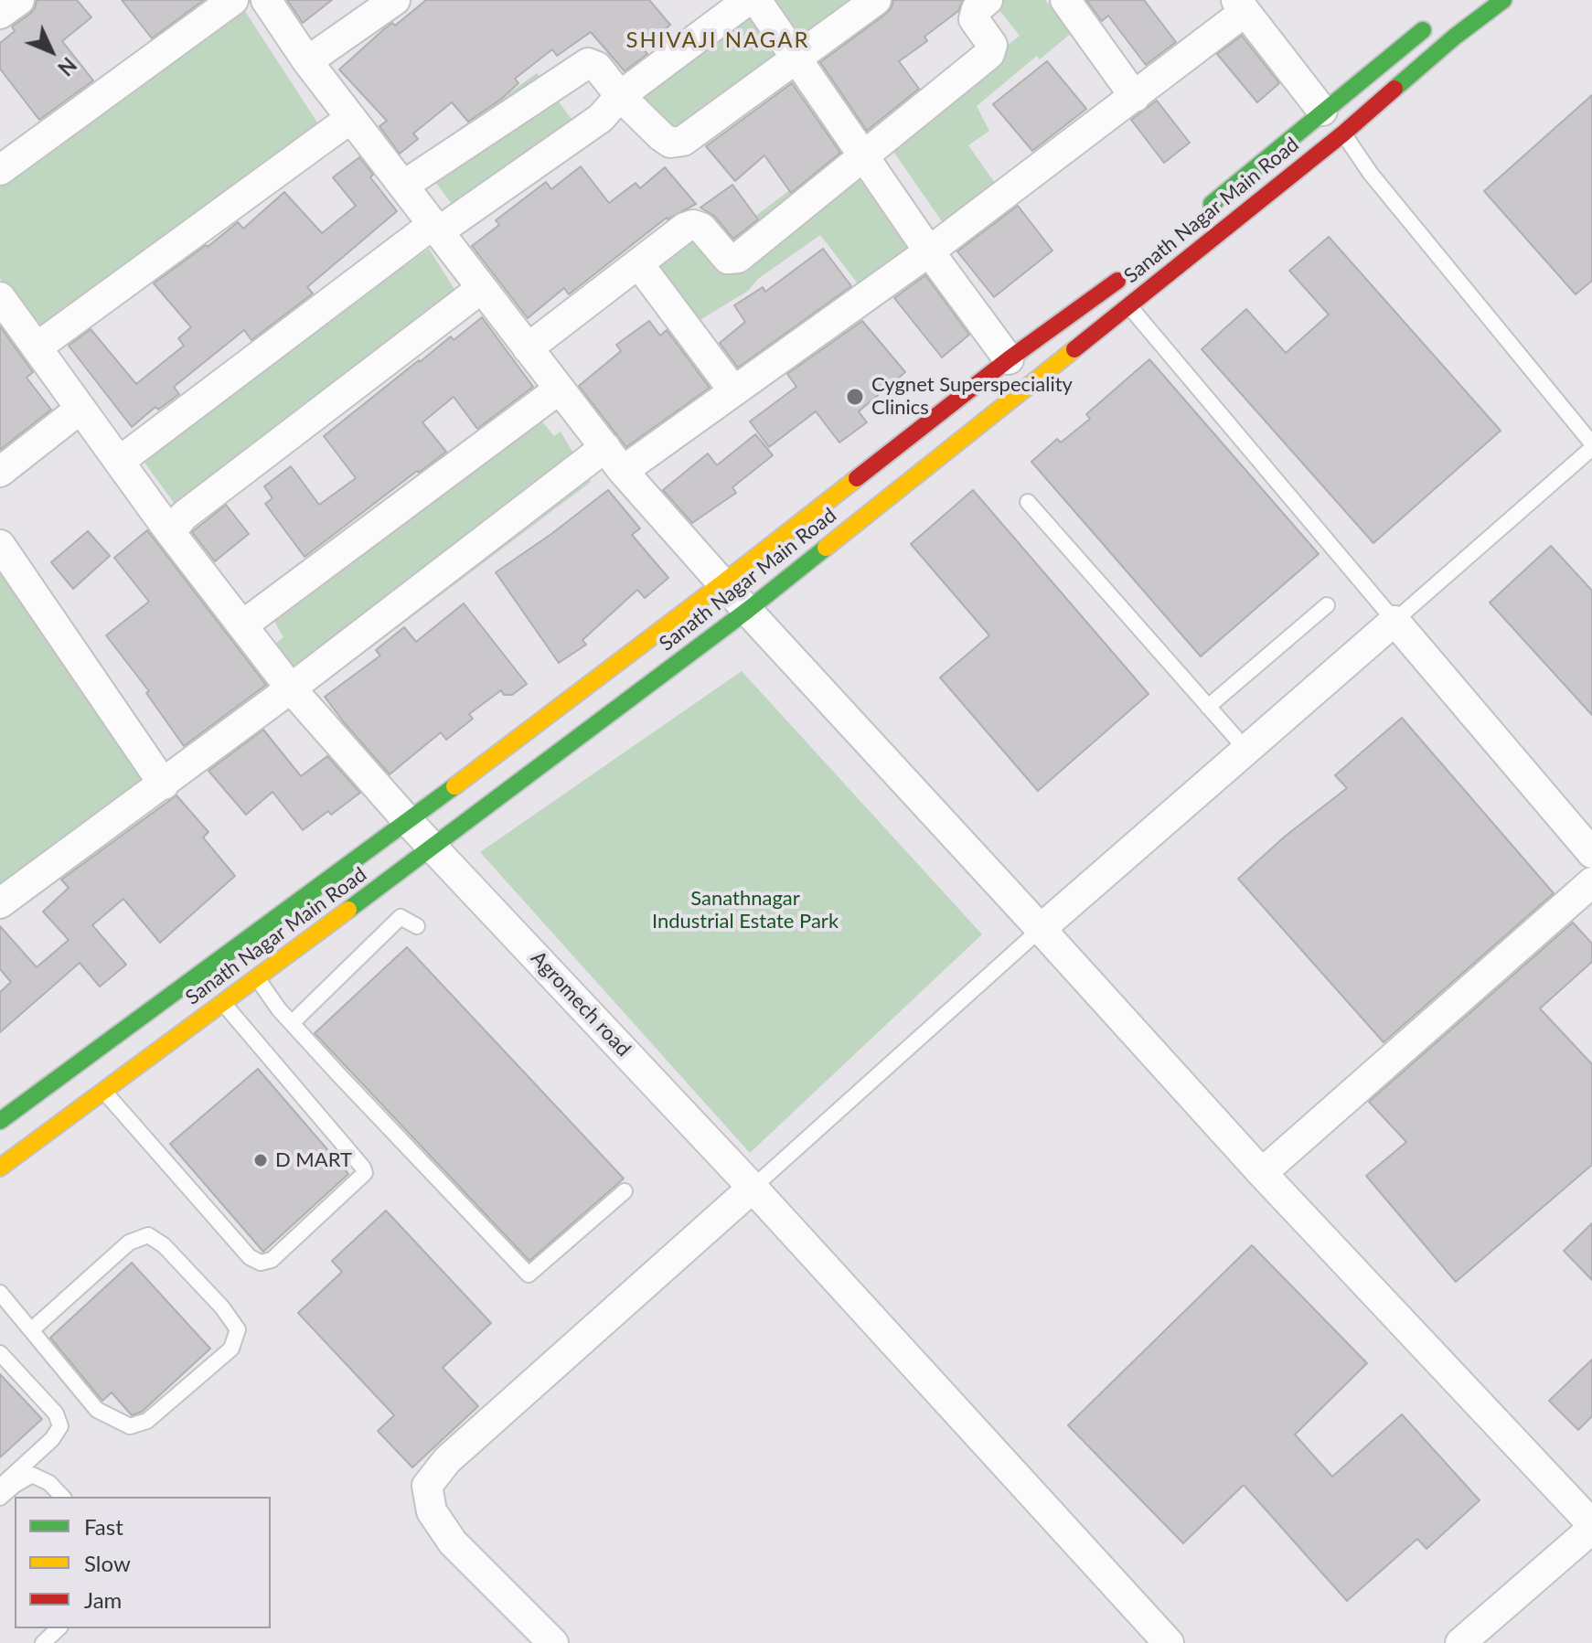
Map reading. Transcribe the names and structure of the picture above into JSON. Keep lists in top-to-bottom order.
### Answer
{
  "streets": {
    "street": ["Sanath Nagar Main Road", "Agromech road"]
  },
  "crossings": [
    ["Sanath Nagar Main Road", "Agromech road"]
  ],
  "districts": ["SHIVAJI NAGAR"],
  "parks": ["Sanathnagar Industrial Estate Park"],
  "places": ["Cygnet Superspeciality Clinics", "D MART"],
  "legend": ["Fast", "Slow", "Jam"],
  "north": "bottom right"
}
